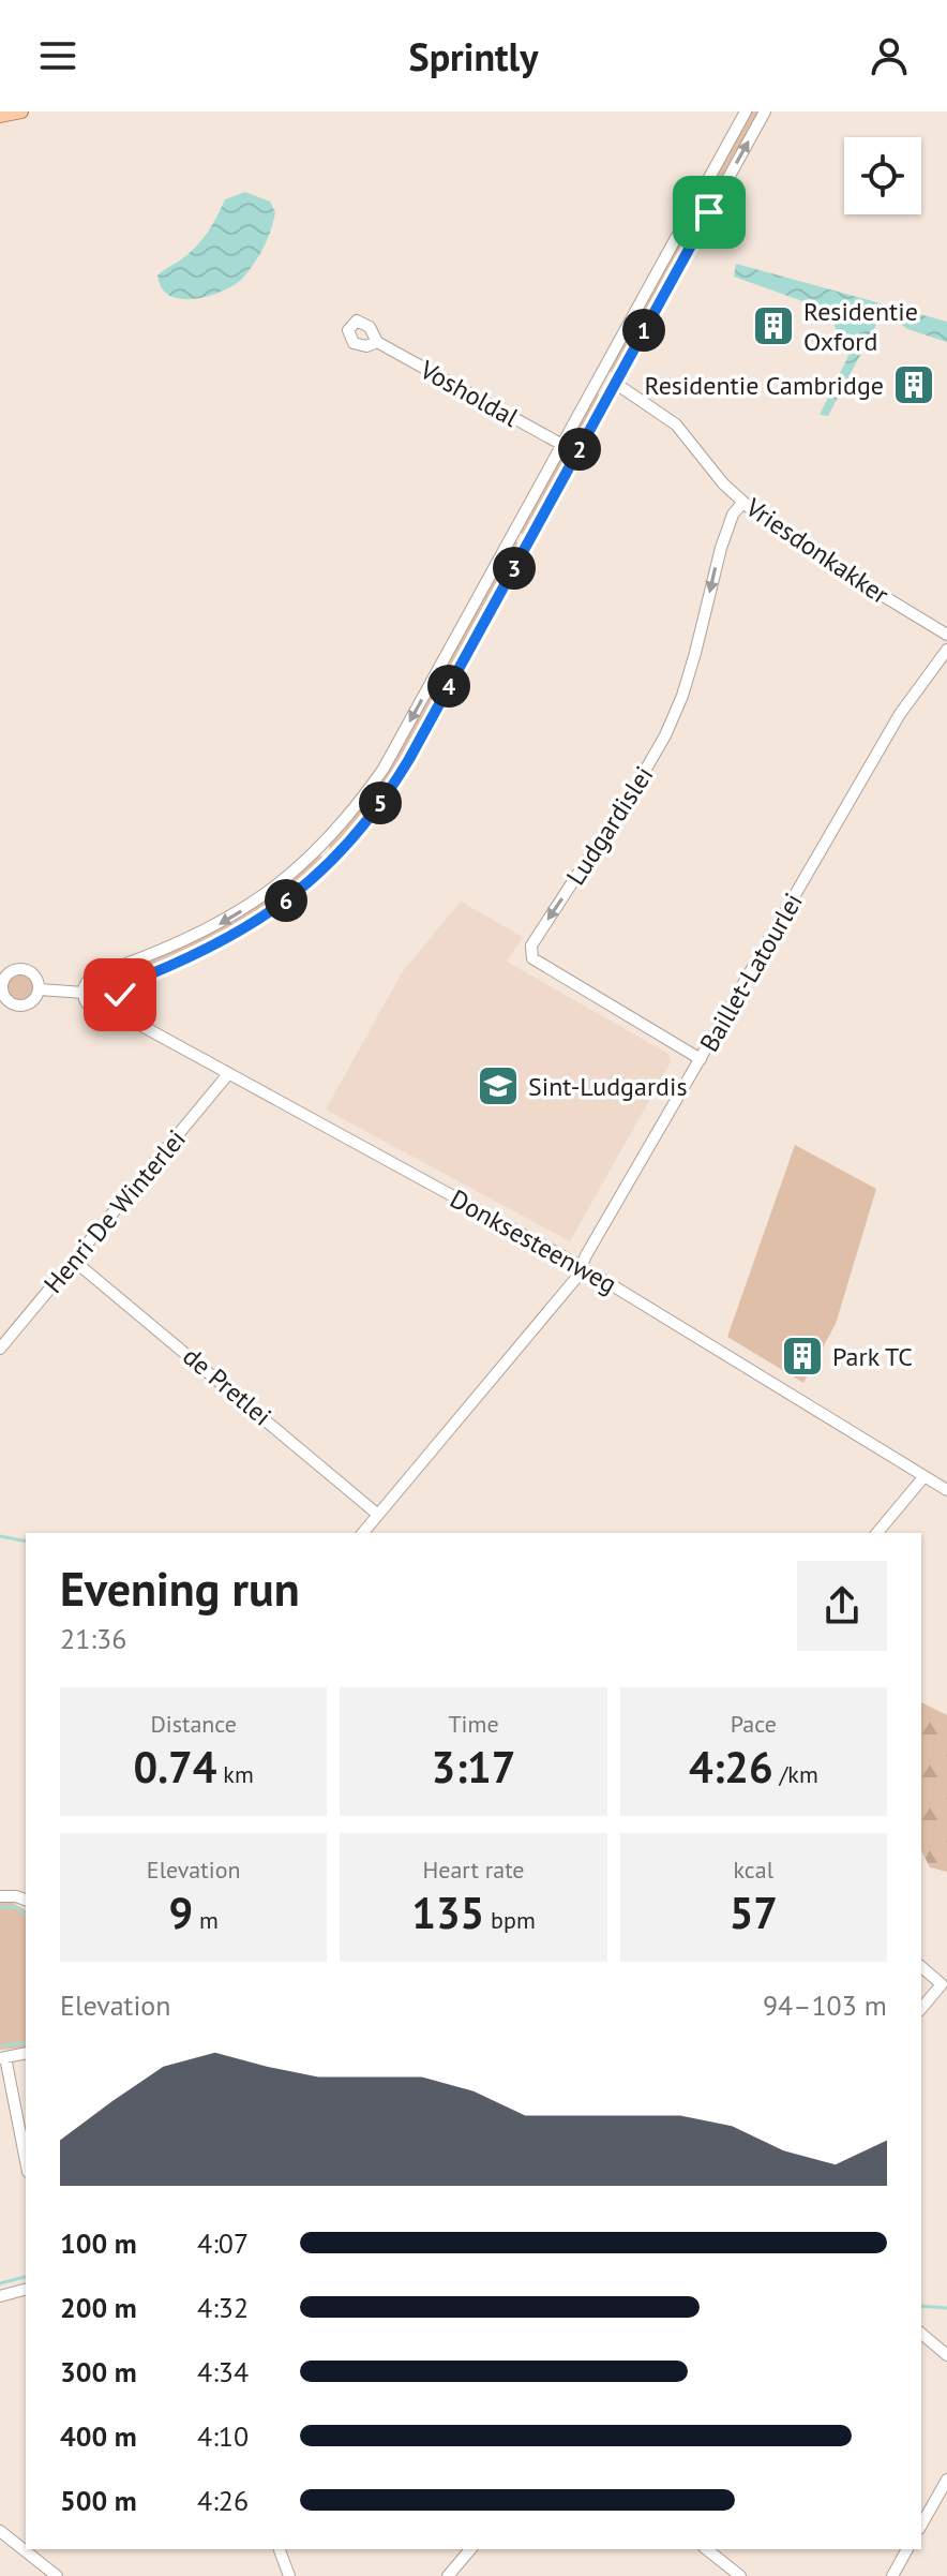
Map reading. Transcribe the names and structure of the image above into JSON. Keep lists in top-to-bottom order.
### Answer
{
  "streets": {
    "street": [
      "Vosholdal",
      "Vriesdonkakker",
      "Ludgardislei",
      "Baillet-Latourlei",
      "Henri De Winterlei",
      "Donksesteenweg",
      "de Pretlei"
    ]
  },
  "crossings": [
    ["Vriesdonkakker", "Ludgardislei"],
    ["Ludgardislei", "Baillet-Latourlei"],
    ["Baillet-Latourlei", "Donksesteenweg"],
    ["Baillet-Latourlei", "de Pretlei"],
    ["Henri De Winterlei", "Donksesteenweg"],
    ["Henri De Winterlei", "de Pretlei"]
  ],
  "places": {
    "building": ["Residentie Oxford", "Residentie Cambridge", "Park TC"],
    "school or university": ["Sint-Ludgardis"]
  },
  "page": {
    "header": "Sprintly",
    "pins": [
      "1",
      "2",
      "3",
      "4",
      "5",
      "6"
    ],
    "heading": ["Evening run", "21:36"],
    "stats": [
      ["Distance", "0.74 km"],
      ["Time", "3:17"],
      ["Pace", "4:26 /km"],
      ["Elevation", "9 m"],
      ["Heart rate", "135 bpm"],
      ["kcal", "57"]
    ],
    "chart": ["Elevation", "94–103 m"],
    "list": [
      {
        "name": "100 m",
        "note": "4:07"
      },
      {
        "name": "200 m",
        "note": "4:32"
      },
      {
        "name": "300 m",
        "note": "4:34"
      },
      {
        "name": "400 m",
        "note": "4:10"
      },
      {
        "name": "500 m",
        "note": "4:26"
      }
    ]
  }
}
